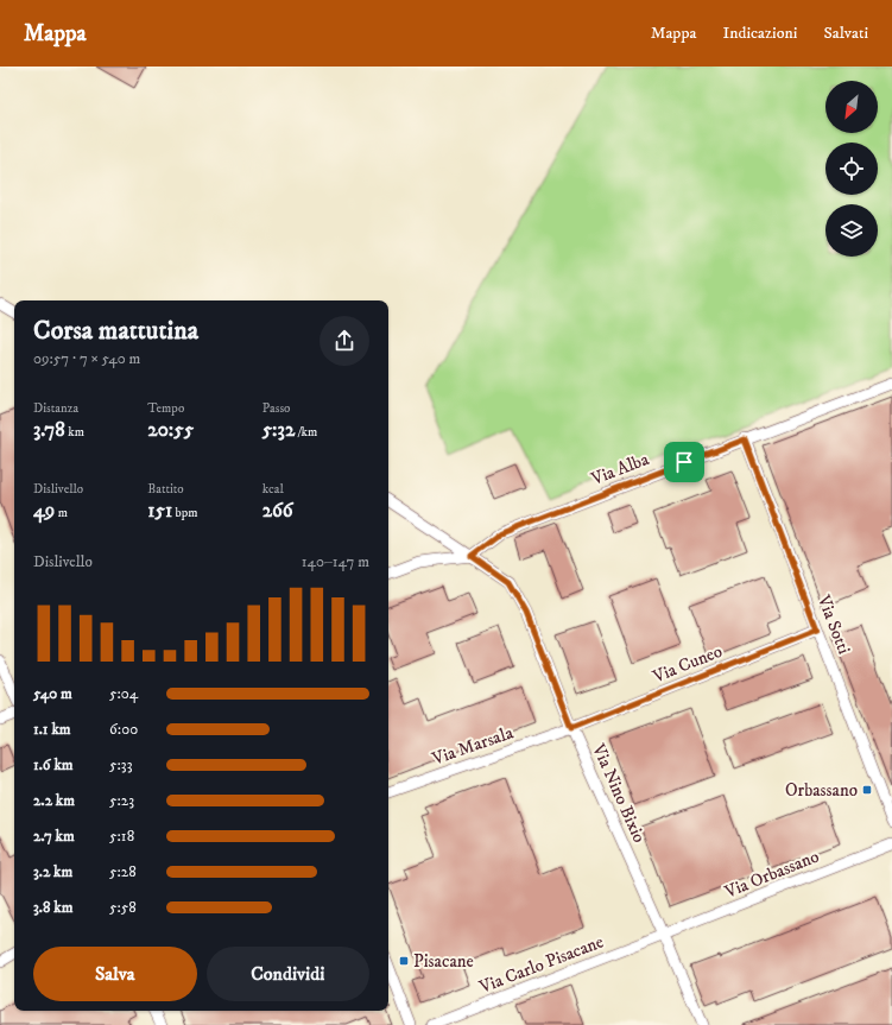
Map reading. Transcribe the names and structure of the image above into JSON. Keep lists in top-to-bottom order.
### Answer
{
  "streets": {
    "street": [
      "Via Alba",
      "Via Sotti",
      "Via Cuneo",
      "Via Marsala",
      "Via Nino Bixio",
      "Via Orbassano",
      "Via Carlo Pisacane"
    ]
  },
  "crossings": [
    ["Via Alba", "Via Sotti"],
    ["Via Alba", "Via Nino Bixio"],
    ["Via Sotti", "Via Cuneo"],
    ["Via Cuneo", "Via Marsala"],
    ["Via Cuneo", "Via Nino Bixio"],
    ["Via Marsala", "Via Nino Bixio"],
    ["Via Nino Bixio", "Via Orbassano"],
    ["Via Nino Bixio", "Via Carlo Pisacane"],
    ["Via Orbassano", "Via Carlo Pisacane"]
  ],
  "places": {
    "transit": ["Orbassano", "Pisacane"]
  },
  "north": "bottom left",
  "page": {
    "header": "Mappa",
    "nav": ["Mappa", "Indicazioni", "Salvati"],
    "heading": ["Corsa mattutina", "09:57 · 7 × 540 m"],
    "stats": [
      ["Distanza", "3.78 km"],
      ["Tempo", "20:55"],
      ["Passo", "5:32 /km"],
      ["Dislivello", "49 m"],
      ["Battito", "151 bpm"],
      ["kcal", "266"]
    ],
    "chart": ["Dislivello", "140–147 m"],
    "list": [
      {
        "name": "540 m",
        "note": "5:04"
      },
      {
        "name": "1.1 km",
        "note": "6:00"
      },
      {
        "name": "1.6 km",
        "note": "5:33"
      },
      {
        "name": "2.2 km",
        "note": "5:23"
      },
      {
        "name": "2.7 km",
        "note": "5:18"
      },
      {
        "name": "3.2 km",
        "note": "5:28"
      },
      {
        "name": "3.8 km",
        "note": "5:58"
      }
    ],
    "buttons": ["Salva", "Condividi"]
  }
}
